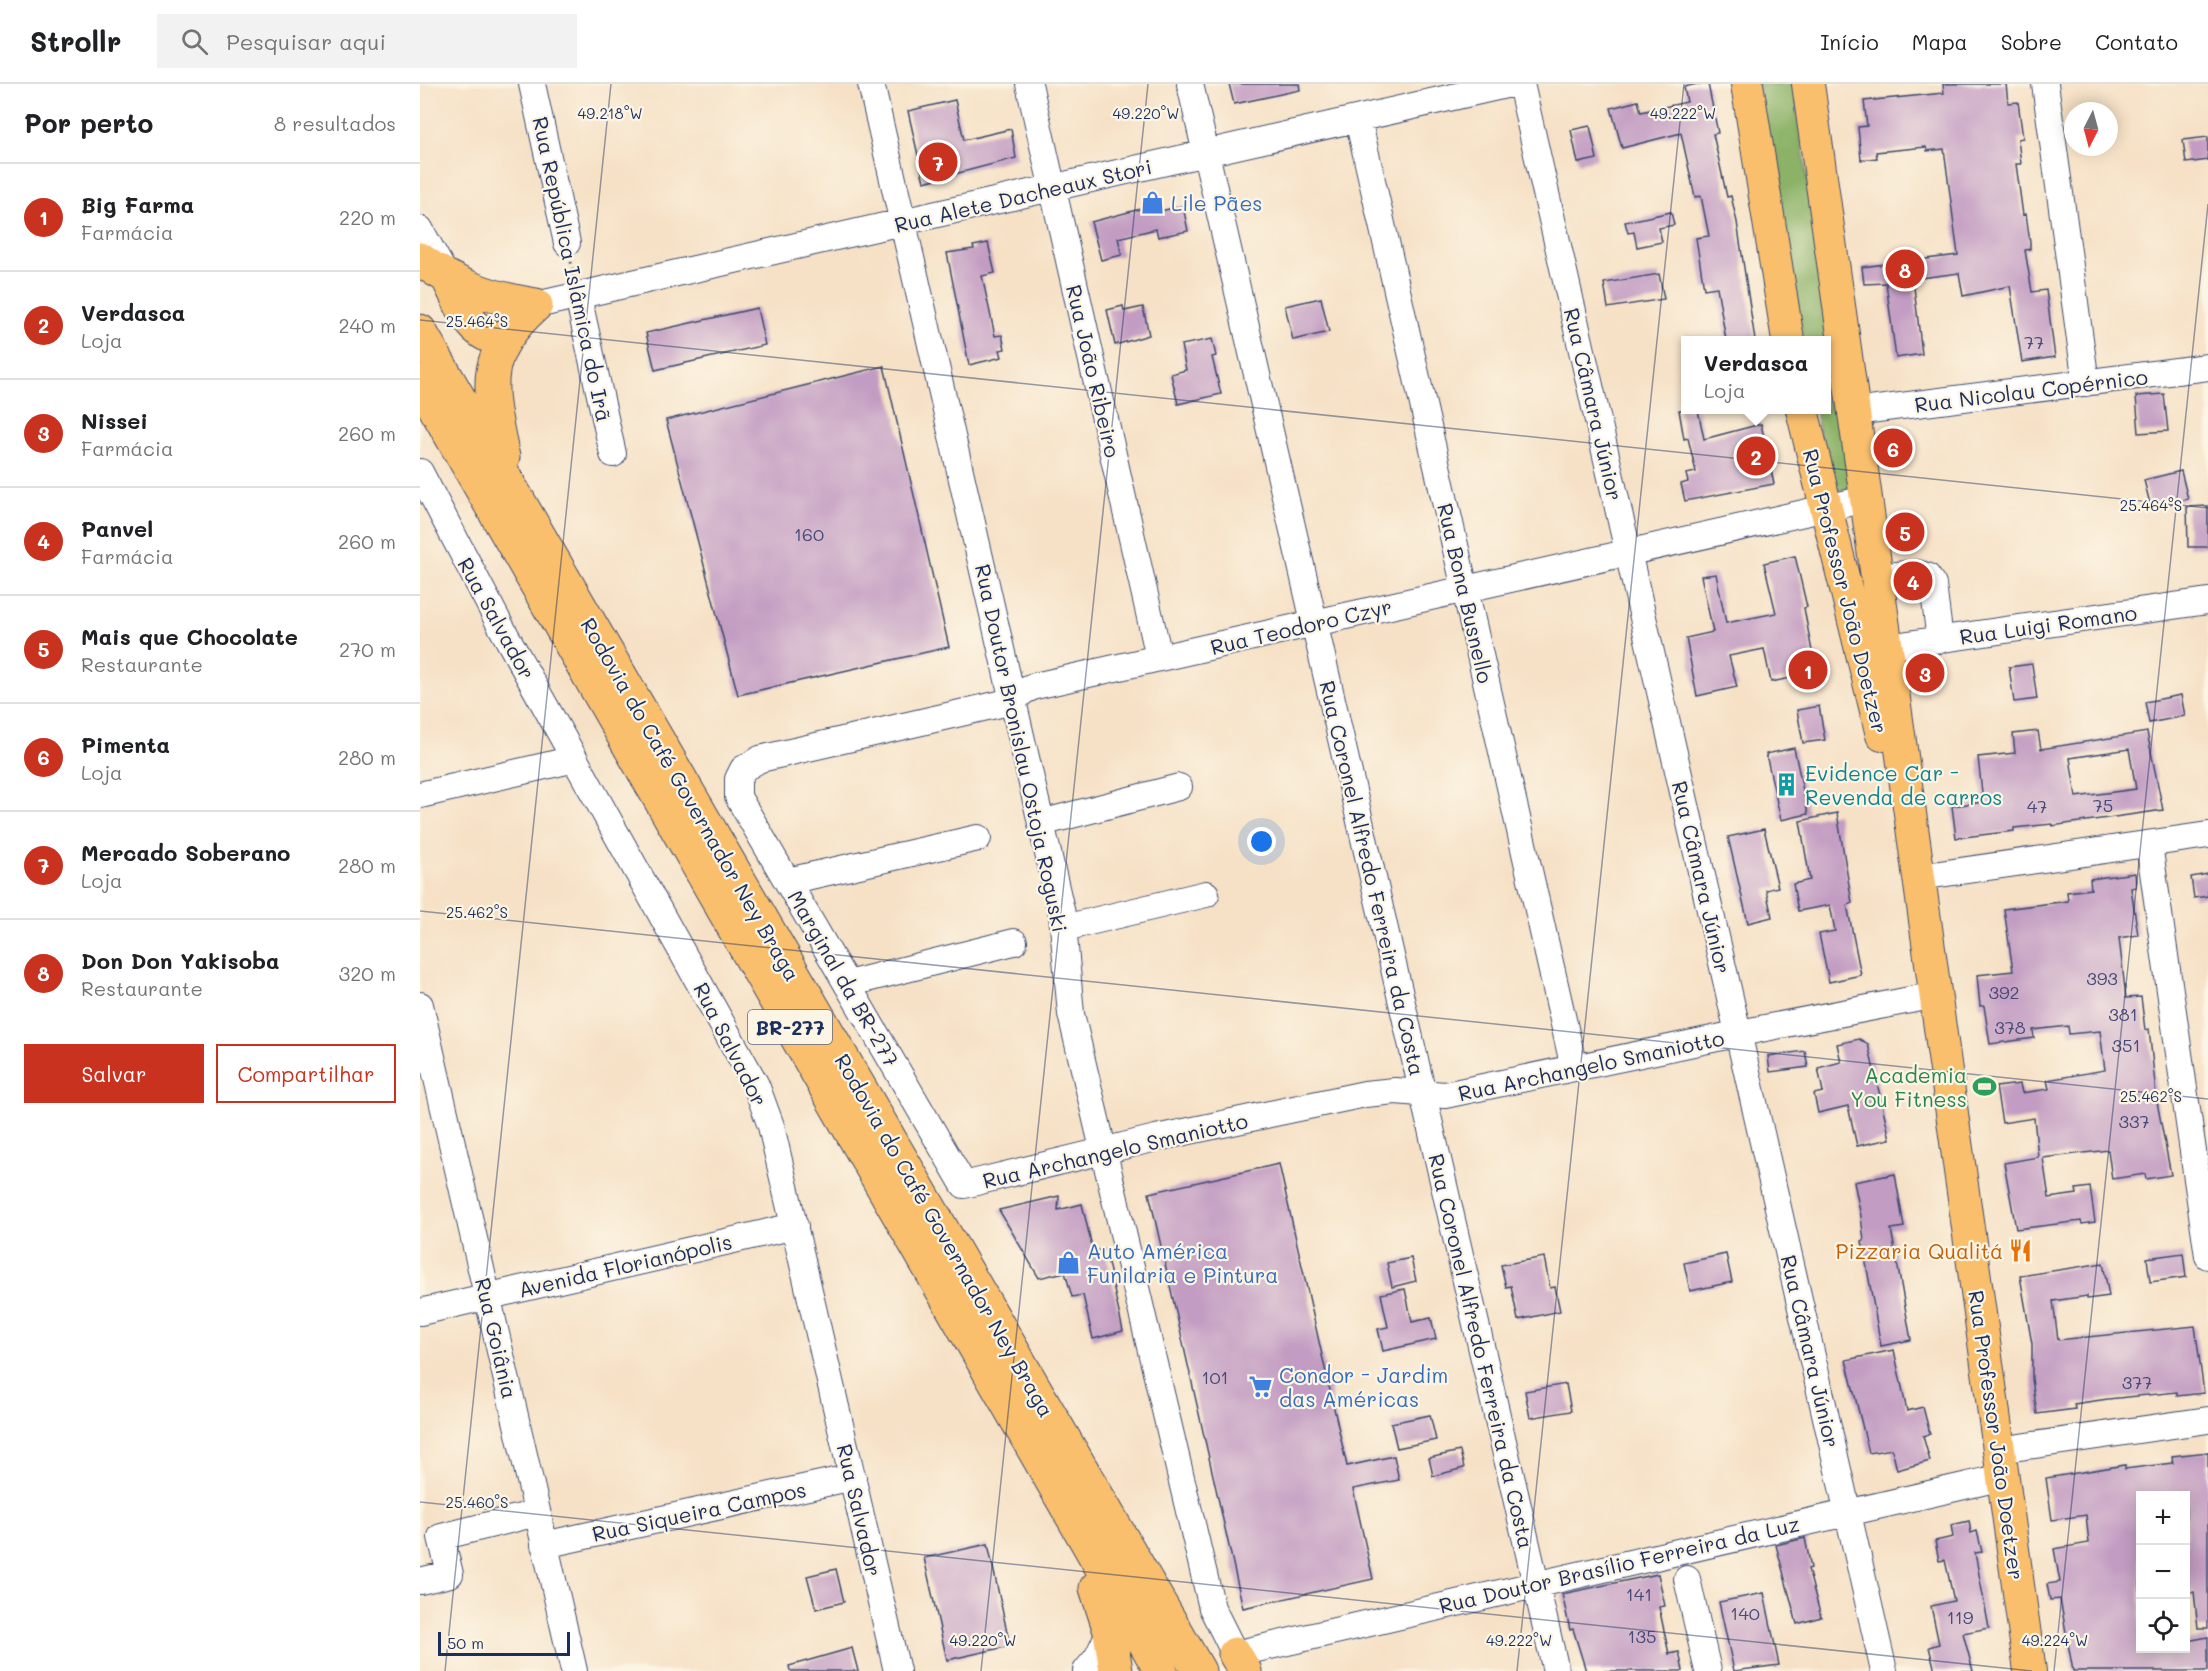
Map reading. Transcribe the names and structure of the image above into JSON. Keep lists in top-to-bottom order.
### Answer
{
  "streets": {
    "highway": ["Rodovia do Café Governador Ney Braga", "BR-277"],
    "main road": ["Rua Professor João Doetzer"],
    "street": [
      "Rua Alete Dacheaux Stori",
      "Rua República Islâmica do Irã",
      "Rua João Ribeiro",
      "Rua Nicolau Copérnico",
      "Rua Câmara Júnior",
      "Rua Bona Busnello",
      "Rua Salvador",
      "Rua Luigi Romano",
      "Rua Teodoro Czyr",
      "Rua Doutor Bronislau Ostoja Roguski",
      "Rua Coronel Alfredo Ferreira da Costa",
      "Marginal da BR-277",
      "Rua Archangelo Smaniotto",
      "Avenida Florianópolis",
      "Rua Goiânia",
      "Rua Siqueira Campos",
      "Rua Doutor Brasílio Ferreira da Luz"
    ]
  },
  "crossings": [
    ["Rua Alete Dacheaux Stori", "Rua República Islâmica do Irã"],
    ["Rua Alete Dacheaux Stori", "Rua João Ribeiro"],
    ["Rua Alete Dacheaux Stori", "Rua Bona Busnello"],
    ["Rua Alete Dacheaux Stori", "Rua Doutor Bronislau Ostoja Roguski"],
    ["Rua Alete Dacheaux Stori", "Rua Coronel Alfredo Ferreira da Costa"],
    ["Rua João Ribeiro", "Rua Teodoro Czyr"],
    ["Rua Nicolau Copérnico", "Rua Professor João Doetzer"],
    ["Rua Câmara Júnior", "Rua Teodoro Czyr"],
    ["Rua Câmara Júnior", "Rua Archangelo Smaniotto"],
    ["Rua Câmara Júnior", "Rua Doutor Brasílio Ferreira da Luz"],
    ["Rua Professor João Doetzer", "Rua Luigi Romano"],
    ["Rua Professor João Doetzer", "Rua Teodoro Czyr"],
    ["Rua Professor João Doetzer", "Rua Archangelo Smaniotto"],
    ["Rua Professor João Doetzer", "Rua Doutor Brasílio Ferreira da Luz"],
    ["Rua Bona Busnello", "Rua Teodoro Czyr"],
    ["Rua Bona Busnello", "Rua Archangelo Smaniotto"],
    ["Rua Salvador", "Avenida Florianópolis"],
    ["Rua Salvador", "Rua Siqueira Campos"],
    ["Rua Teodoro Czyr", "Rua Doutor Bronislau Ostoja Roguski"],
    ["Rua Teodoro Czyr", "Rua Coronel Alfredo Ferreira da Costa"],
    ["Rua Teodoro Czyr", "Marginal da BR-277"],
    ["Rua Doutor Bronislau Ostoja Roguski", "Rua Archangelo Smaniotto"],
    ["Rua Doutor Bronislau Ostoja Roguski", "Rua Doutor Brasílio Ferreira da Luz"],
    ["Rua Coronel Alfredo Ferreira da Costa", "Rua Archangelo Smaniotto"],
    ["Rua Coronel Alfredo Ferreira da Costa", "Rua Doutor Brasílio Ferreira da Luz"],
    ["Marginal da BR-277", "Rua Archangelo Smaniotto"],
    ["Avenida Florianópolis", "Rua Goiânia"],
    ["Rua Goiânia", "Rua Siqueira Campos"]
  ],
  "places": {
    "shop": ["Lile Pães", "Auto América Funilaria e Pintura"],
    "building": ["Evidence Car - Revenda de carros"],
    "sports": ["Academia You Fitness"],
    "restaurant": ["Pizzaria Qualitá"],
    "supermarket": ["Condor - Jardim das Américas"]
  },
  "house_numbers": [
    "77",
    "160",
    "75",
    "47",
    "393",
    "392",
    "381",
    "378",
    "351",
    "337",
    "101",
    "377",
    "141",
    "140",
    "119",
    "135"
  ],
  "scale_bar": "50 m",
  "north": "bottom",
  "page": {
    "header": "Strollr",
    "search": "Pesquisar aqui",
    "nav": [
      "Início",
      "Mapa",
      "Sobre",
      "Contato"
    ],
    "heading": ["Por perto", "8 resultados"],
    "pins": [
      "7",
      "8",
      "6",
      "2",
      "5",
      "4",
      "1",
      "3"
    ],
    "list": [
      {
        "mark": "1",
        "name": "Big Farma",
        "note": "Farmácia",
        "value": "220 m"
      },
      {
        "mark": "2",
        "name": "Verdasca",
        "note": "Loja",
        "value": "240 m"
      },
      {
        "mark": "3",
        "name": "Nissei",
        "note": "Farmácia",
        "value": "260 m"
      },
      {
        "mark": "4",
        "name": "Panvel",
        "note": "Farmácia",
        "value": "260 m"
      },
      {
        "mark": "5",
        "name": "Mais que Chocolate",
        "note": "Restaurante",
        "value": "270 m"
      },
      {
        "mark": "6",
        "name": "Pimenta",
        "note": "Loja",
        "value": "280 m"
      },
      {
        "mark": "7",
        "name": "Mercado Soberano",
        "note": "Loja",
        "value": "280 m"
      },
      {
        "mark": "8",
        "name": "Don Don Yakisoba",
        "note": "Restaurante",
        "value": "320 m"
      }
    ],
    "popup": ["Verdasca", "Loja"],
    "buttons": ["Salvar", "Compartilhar"],
    "map_buttons": ["+", "−"],
    "scale": "50 m"
  },
  "coordinates": [
    "49.218°W",
    "49.220°W",
    "49.222°W",
    "25.464°S",
    "25.462°S",
    "25.460°S",
    "49.224°W"
  ]
}
